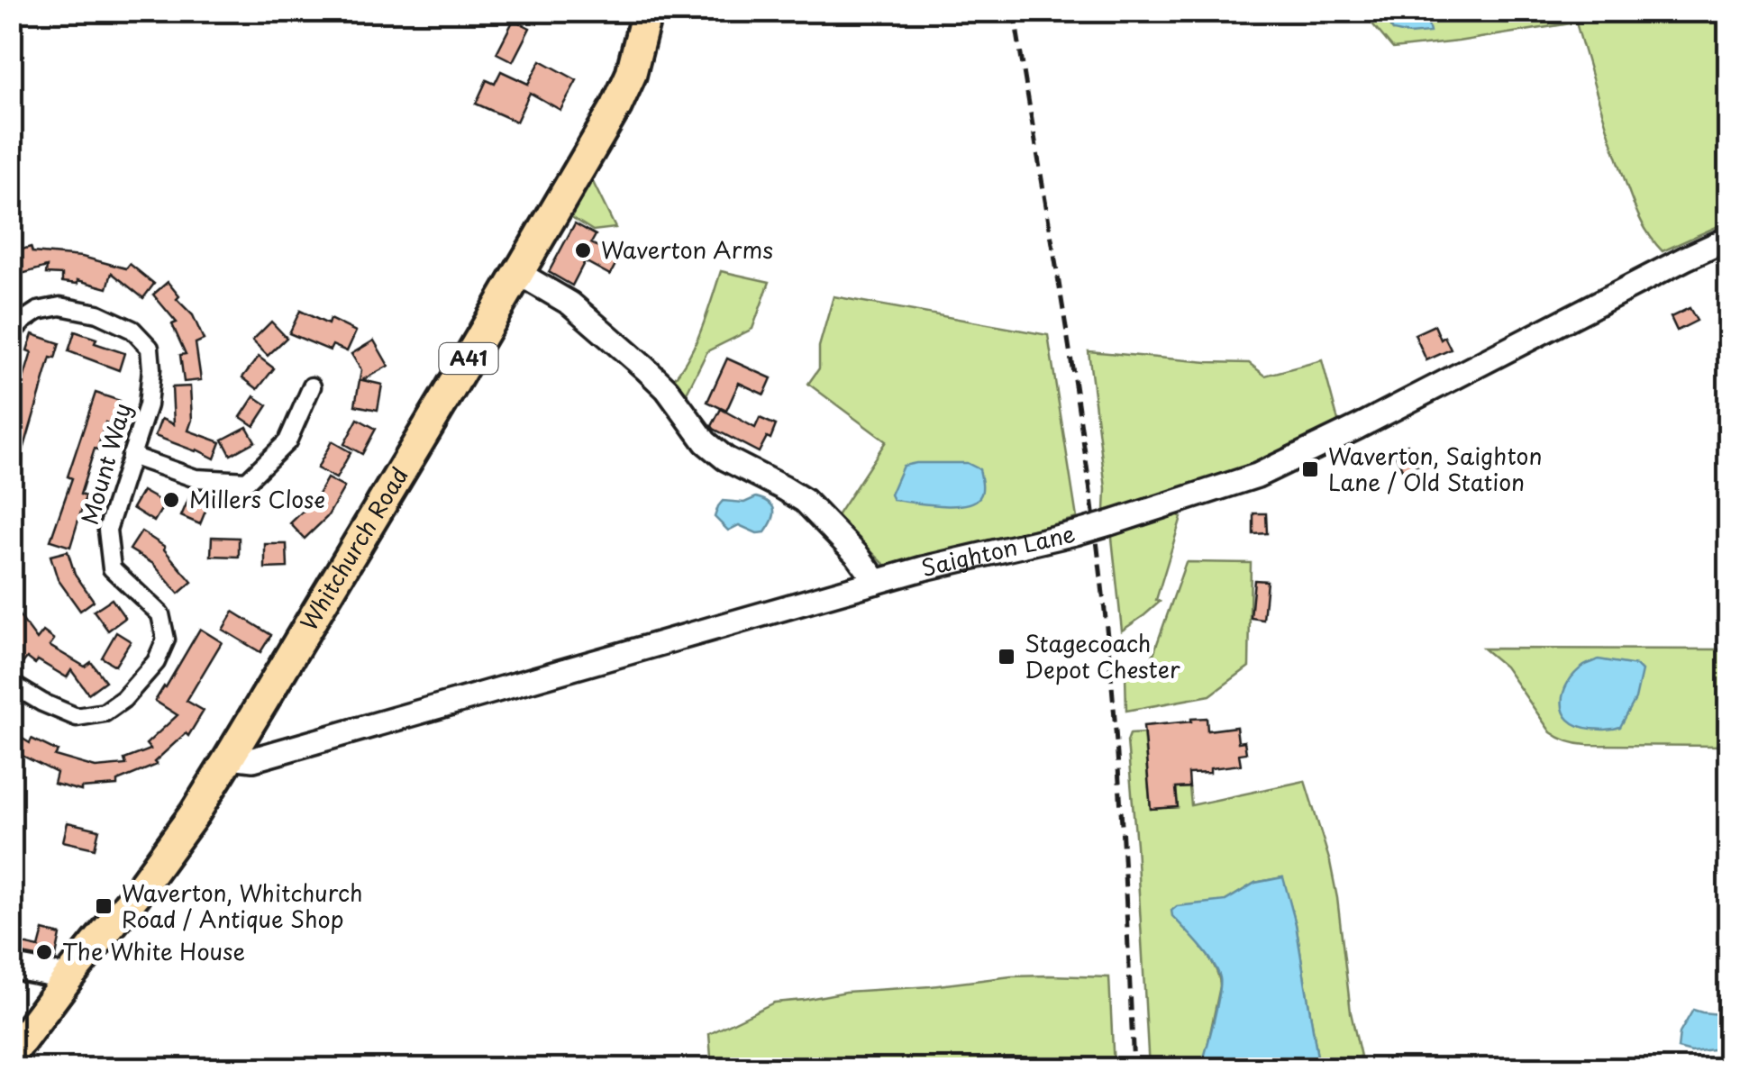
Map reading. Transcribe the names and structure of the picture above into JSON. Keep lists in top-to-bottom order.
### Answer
{
  "streets": {
    "highway": ["A41", "Whitchurch Road"],
    "street": ["Mount Way", "Saighton Lane"]
  },
  "crossings": [
    ["Whitchurch Road", "Saighton Lane"]
  ],
  "places": {
    "other": ["Waverton Arms", "Millers Close", "The White House"],
    "transit": ["Waverton, Saighton Lane / Old Station", "Stagecoach Depot Chester", "Waverton, Whitchurch Road / Antique Shop"]
  }
}
